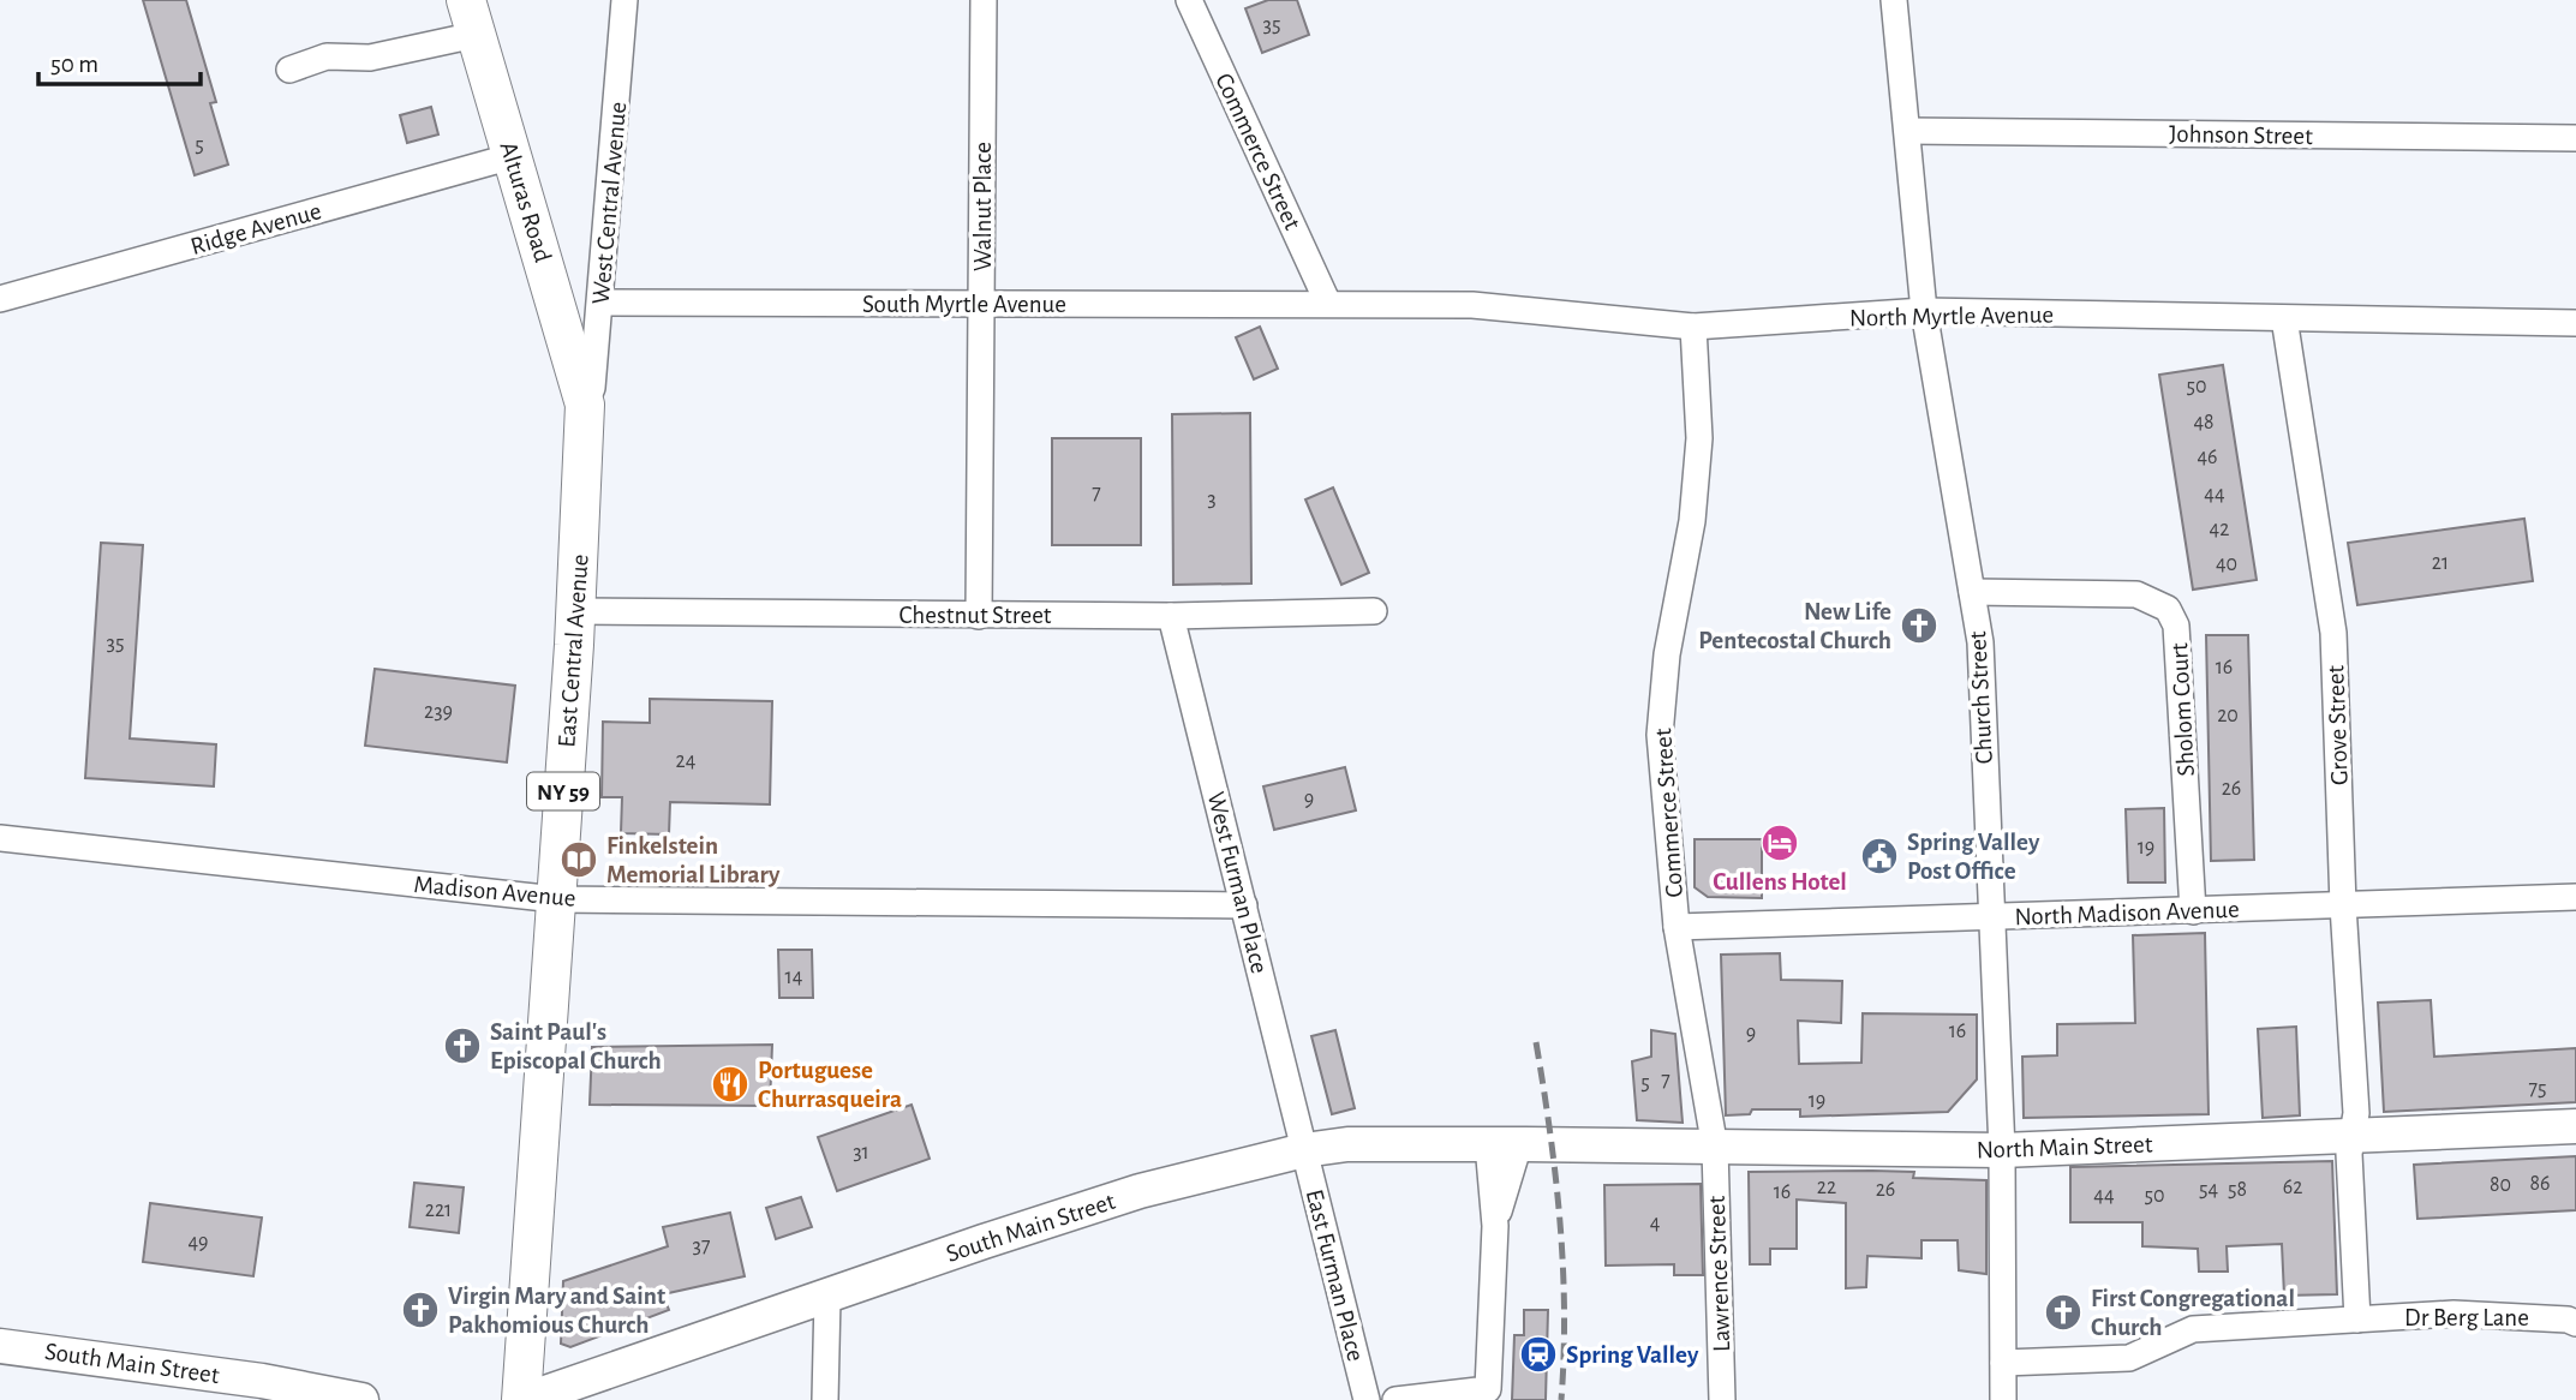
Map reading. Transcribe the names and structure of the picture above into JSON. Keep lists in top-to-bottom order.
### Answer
{
  "streets": {
    "main road": [
      "Alturas Road",
      "East Central Avenue",
      "NY 59",
      "North Main Street",
      "South Main Street"
    ],
    "street": [
      "Johnson Street",
      "Commerce Street",
      "West Central Avenue",
      "Walnut Place",
      "Ridge Avenue",
      "South Myrtle Avenue",
      "North Myrtle Avenue",
      "Chestnut Street",
      "Church Street",
      "Sholom Court",
      "Grove Street",
      "West Furman Place",
      "Madison Avenue",
      "North Madison Avenue",
      "Lawrence Street",
      "East Furman Place",
      "Dr Berg Lane"
    ]
  },
  "crossings": [
    ["Johnson Street", "Church Street"],
    ["Commerce Street", "South Myrtle Avenue"],
    ["Commerce Street", "North Myrtle Avenue"],
    ["Commerce Street", "North Madison Avenue"],
    ["Commerce Street", "North Main Street"],
    ["Commerce Street", "Lawrence Street"],
    ["Alturas Road", "West Central Avenue"],
    ["Alturas Road", "Ridge Avenue"],
    ["Alturas Road", "East Central Avenue"],
    ["West Central Avenue", "South Myrtle Avenue"],
    ["West Central Avenue", "East Central Avenue"],
    ["Walnut Place", "South Myrtle Avenue"],
    ["Walnut Place", "Chestnut Street"],
    ["South Myrtle Avenue", "North Myrtle Avenue"],
    ["North Myrtle Avenue", "Church Street"],
    ["North Myrtle Avenue", "Grove Street"],
    ["Chestnut Street", "East Central Avenue"],
    ["Chestnut Street", "West Furman Place"],
    ["East Central Avenue", "Madison Avenue"],
    ["East Central Avenue", "South Main Street"],
    ["Church Street", "Sholom Court"],
    ["Church Street", "North Madison Avenue"],
    ["Church Street", "North Main Street"],
    ["Church Street", "Dr Berg Lane"],
    ["Sholom Court", "North Madison Avenue"],
    ["Grove Street", "North Madison Avenue"],
    ["Grove Street", "North Main Street"],
    ["West Furman Place", "Madison Avenue"],
    ["West Furman Place", "South Main Street"],
    ["West Furman Place", "East Furman Place"],
    ["North Main Street", "South Main Street"],
    ["North Main Street", "Lawrence Street"],
    ["South Main Street", "East Furman Place"]
  ],
  "places": {
    "church": [
      "New Life Pentecostal Church",
      "Saint Paul's Episcopal Church",
      "Virgin Mary and Saint Pakhomious Church",
      "First Congregational Church"
    ],
    "hotel": ["Cullens Hotel"],
    "public building": ["Spring Valley Post Office"],
    "library": ["Finkelstein Memorial Library"],
    "restaurant": ["Portuguese Churrasqueira"],
    "station": ["Spring Valley"]
  },
  "house_numbers": [
    "35",
    "5",
    "50",
    "48",
    "46",
    "7",
    "44",
    "3",
    "42",
    "21",
    "40",
    "35",
    "16",
    "239",
    "20",
    "24",
    "26",
    "9",
    "19",
    "14",
    "16",
    "9",
    "7",
    "5",
    "75",
    "19",
    "31",
    "86",
    "80",
    "22",
    "62",
    "26",
    "54",
    "58",
    "16",
    "44",
    "50",
    "221",
    "4",
    "49",
    "37"
  ],
  "scale_bar": "50 m"
}
